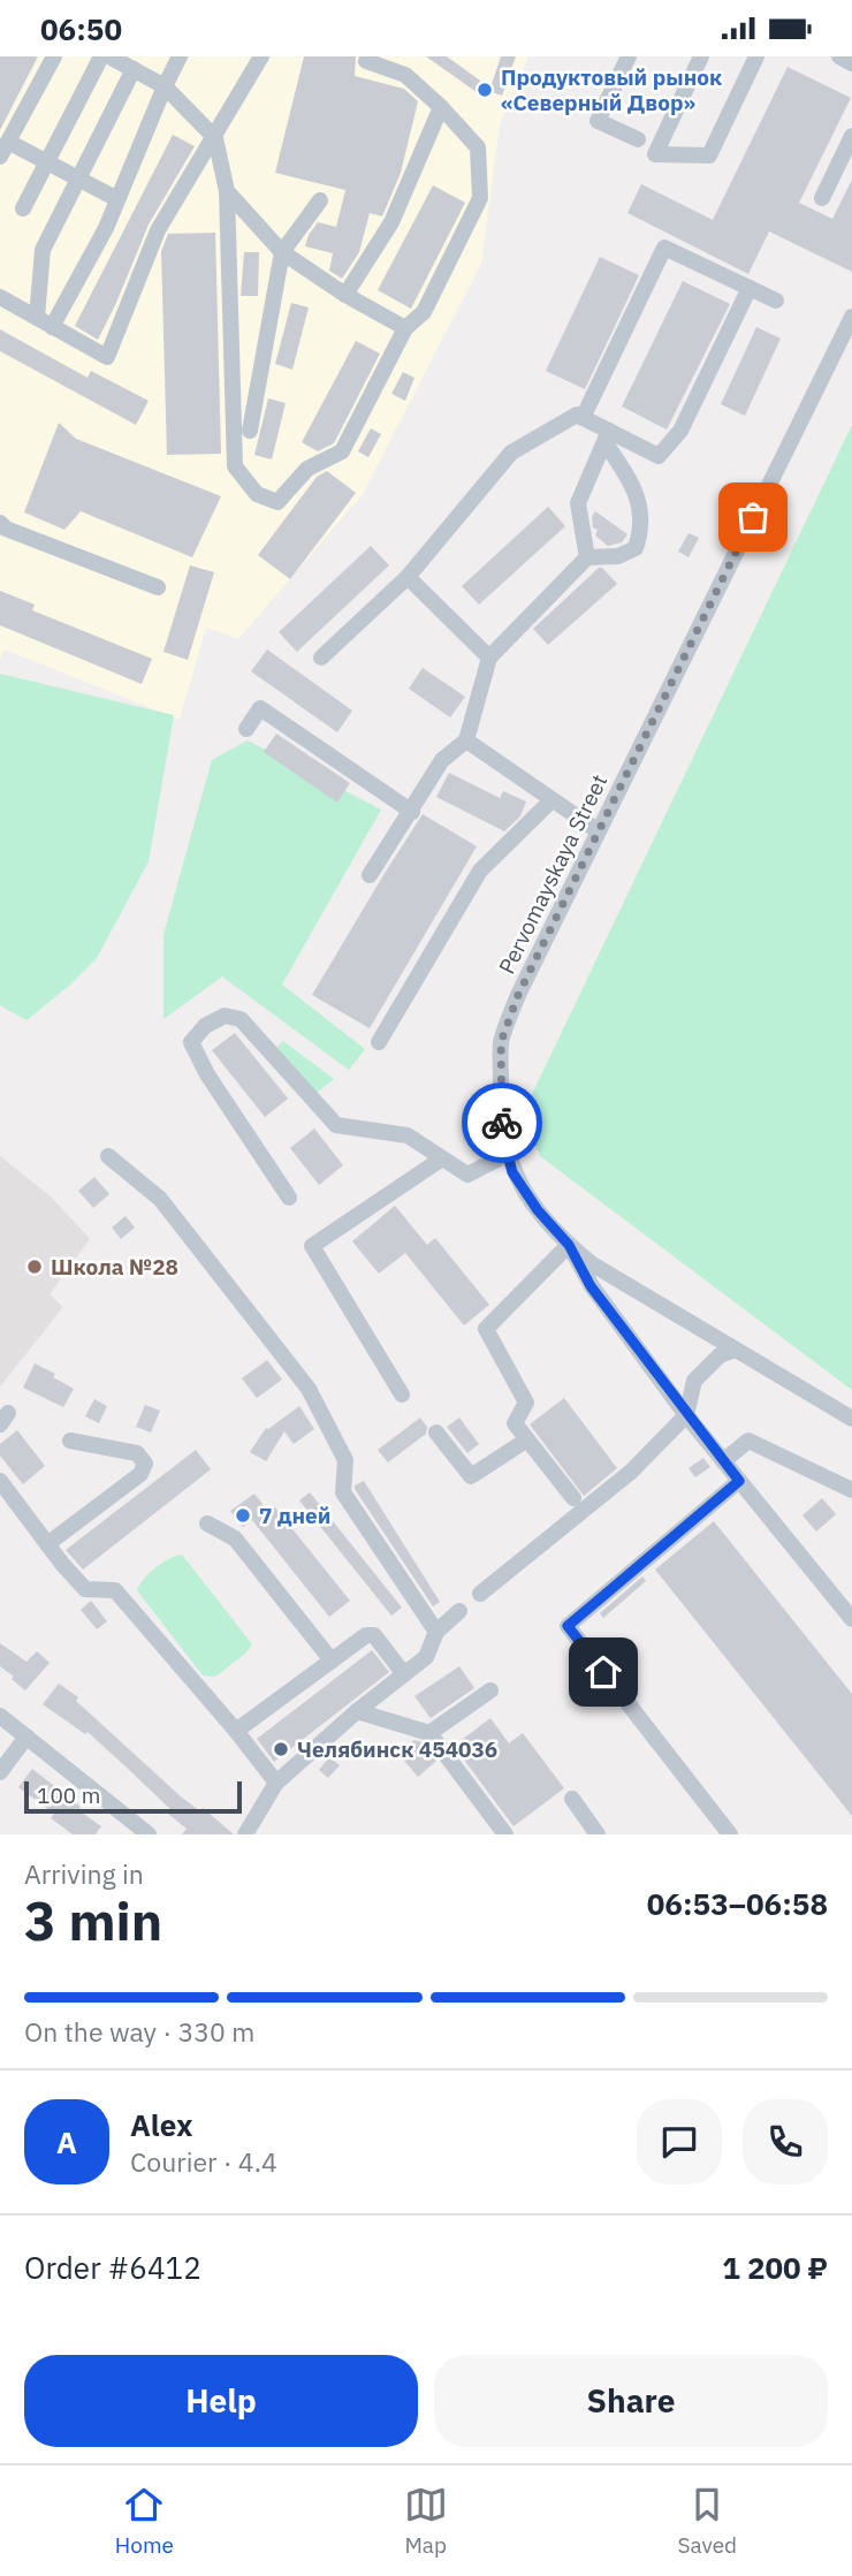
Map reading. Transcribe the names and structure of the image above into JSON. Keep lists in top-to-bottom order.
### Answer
{
  "streets": {
    "street": ["Pervomayskaya Street"]
  },
  "places": [
    "Продуктовый рынок «Северный Двор»",
    "Школа №28",
    "7 дней",
    "Челябинск 454036"
  ],
  "scale_bar": "100 m",
  "page": {
    "status": "06:50",
    "scale": "100 m",
    "heading": ["3 min", "Arriving in", "06:53–06:58"],
    "panel": [
      "Alex",
      "Courier · 4.4",
      "Order #6412",
      "1 200 ₽"
    ],
    "bar": "On the way · 330 m",
    "round": "A",
    "buttons": ["Help", "Share"],
    "tabs": ["Home", "Map", "Saved"]
  }
}
